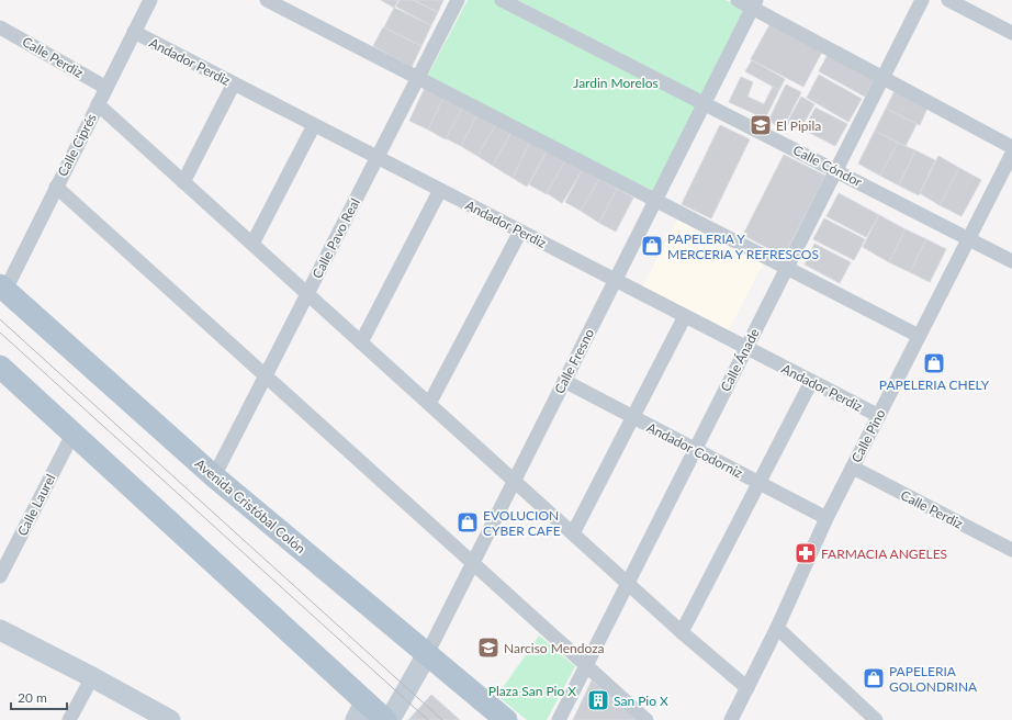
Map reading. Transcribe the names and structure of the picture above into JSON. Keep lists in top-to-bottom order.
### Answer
{
  "streets": {
    "main road": ["Calle Fresno", "Avenida Cristóbal Colón"],
    "street": [
      "Calle Perdiz",
      "Andador Perdiz",
      "Calle Ciprés",
      "Calle Cóndor",
      "Calle Pavo Real",
      "Calle Ánade",
      "Calle Pino",
      "Andador Codorniz",
      "Calle Laurel"
    ]
  },
  "crossings": [
    ["Calle Perdiz", "Calle Ciprés"],
    ["Calle Perdiz", "Calle Pino"],
    ["Andador Perdiz", "Calle Ciprés"],
    ["Andador Perdiz", "Calle Pavo Real"],
    ["Andador Perdiz", "Calle Ánade"],
    ["Andador Perdiz", "Calle Fresno"],
    ["Andador Perdiz", "Calle Pino"],
    ["Calle Ciprés", "Avenida Cristóbal Colón"],
    ["Calle Cóndor", "Calle Ánade"],
    ["Calle Cóndor", "Calle Fresno"],
    ["Calle Cóndor", "Calle Pino"],
    ["Calle Pavo Real", "Avenida Cristóbal Colón"],
    ["Calle Ánade", "Andador Codorniz"],
    ["Calle Fresno", "Andador Codorniz"],
    ["Calle Fresno", "Avenida Cristóbal Colón"],
    ["Calle Pino", "Andador Codorniz"]
  ],
  "parks": ["Jardin Morelos", "Plaza San Pio X"],
  "places": {
    "school or university": ["El Pipila", "Narciso Mendoza"],
    "shop": [
      "PAPELERIA Y MERCERIA Y REFRESCOS",
      "PAPELERIA CHELY",
      "EVOLUCION CYBER CAFE",
      "PAPELERIA GOLONDRINA"
    ],
    "pharmacy": ["FARMACIA ANGELES"],
    "building": ["San Pio X"]
  },
  "scale_bar": "20 m"
}
